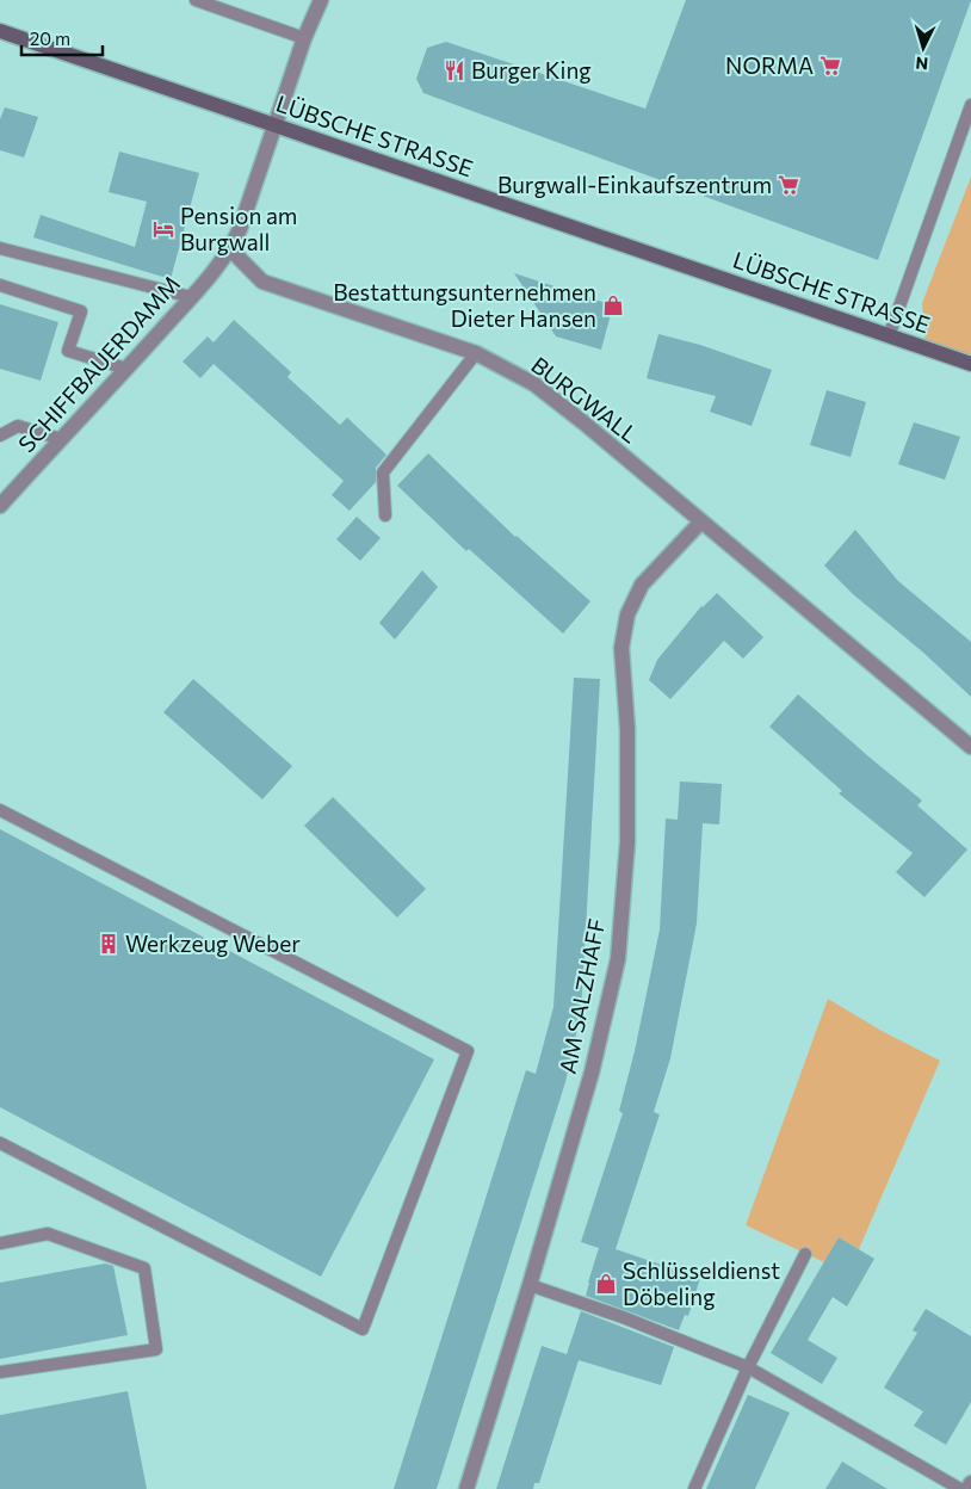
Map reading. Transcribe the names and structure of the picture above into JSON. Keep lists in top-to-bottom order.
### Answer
{
  "streets": {
    "street": [
      "LÜBSCHE STRASSE",
      "SCHIFFBAUERDAMM",
      "BURGWALL",
      "AM SALZHAFF"
    ]
  },
  "crossings": [
    ["SCHIFFBAUERDAMM", "BURGWALL"],
    ["BURGWALL", "AM SALZHAFF"]
  ],
  "places": {
    "supermarket": ["NORMA", "Burgwall-Einkaufszentrum"],
    "restaurant": ["Burger King"],
    "hotel": ["Pension am Burgwall"],
    "shop": ["Bestattungsunternehmen Dieter Hansen", "Schlüsseldienst Döbeling"],
    "building": ["Werkzeug Weber"]
  },
  "scale_bar": "20 m",
  "north": "bottom"
}
